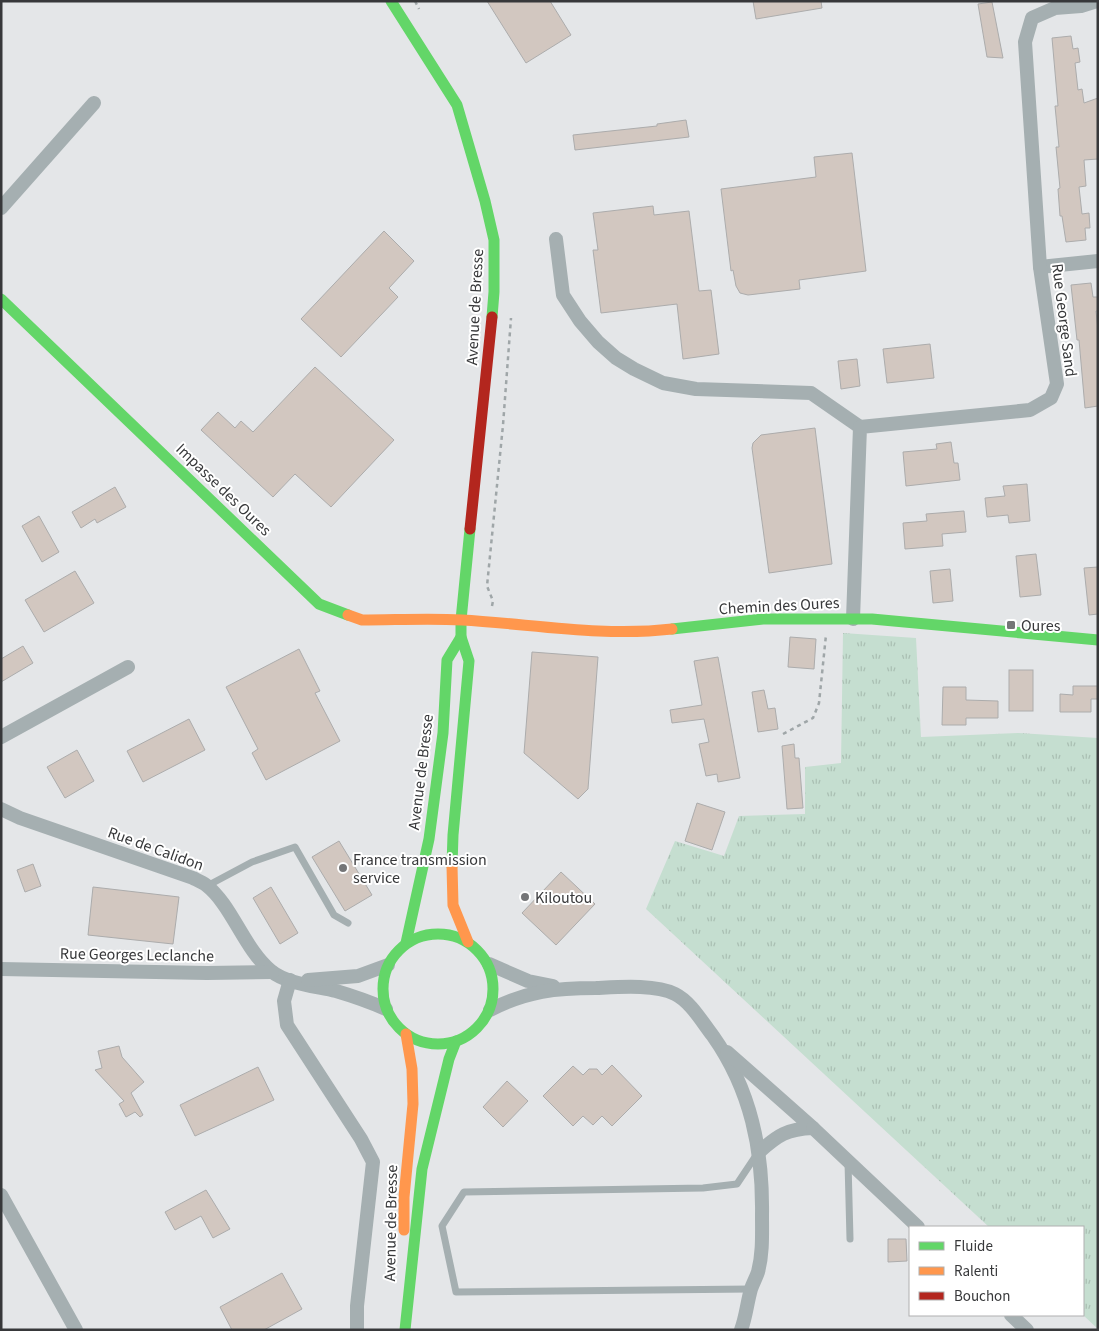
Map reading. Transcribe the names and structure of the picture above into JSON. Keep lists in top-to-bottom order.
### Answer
{
  "streets": {
    "main road": ["Avenue de Bresse", "Impasse des Oures", "Chemin des Oures"],
    "street": ["Rue George Sand", "Rue de Calidon", "Rue Georges Leclanche"]
  },
  "crossings": [
    ["Avenue de Bresse", "Impasse des Oures"],
    ["Avenue de Bresse", "Chemin des Oures"],
    ["Avenue de Bresse", "Rue de Calidon"],
    ["Impasse des Oures", "Chemin des Oures"],
    ["Rue de Calidon", "Rue Georges Leclanche"]
  ],
  "places": {
    "transit": ["Oures"],
    "other": ["France transmission service", "Kiloutou"]
  },
  "legend": ["Fluide", "Ralenti", "Bouchon"]
}
